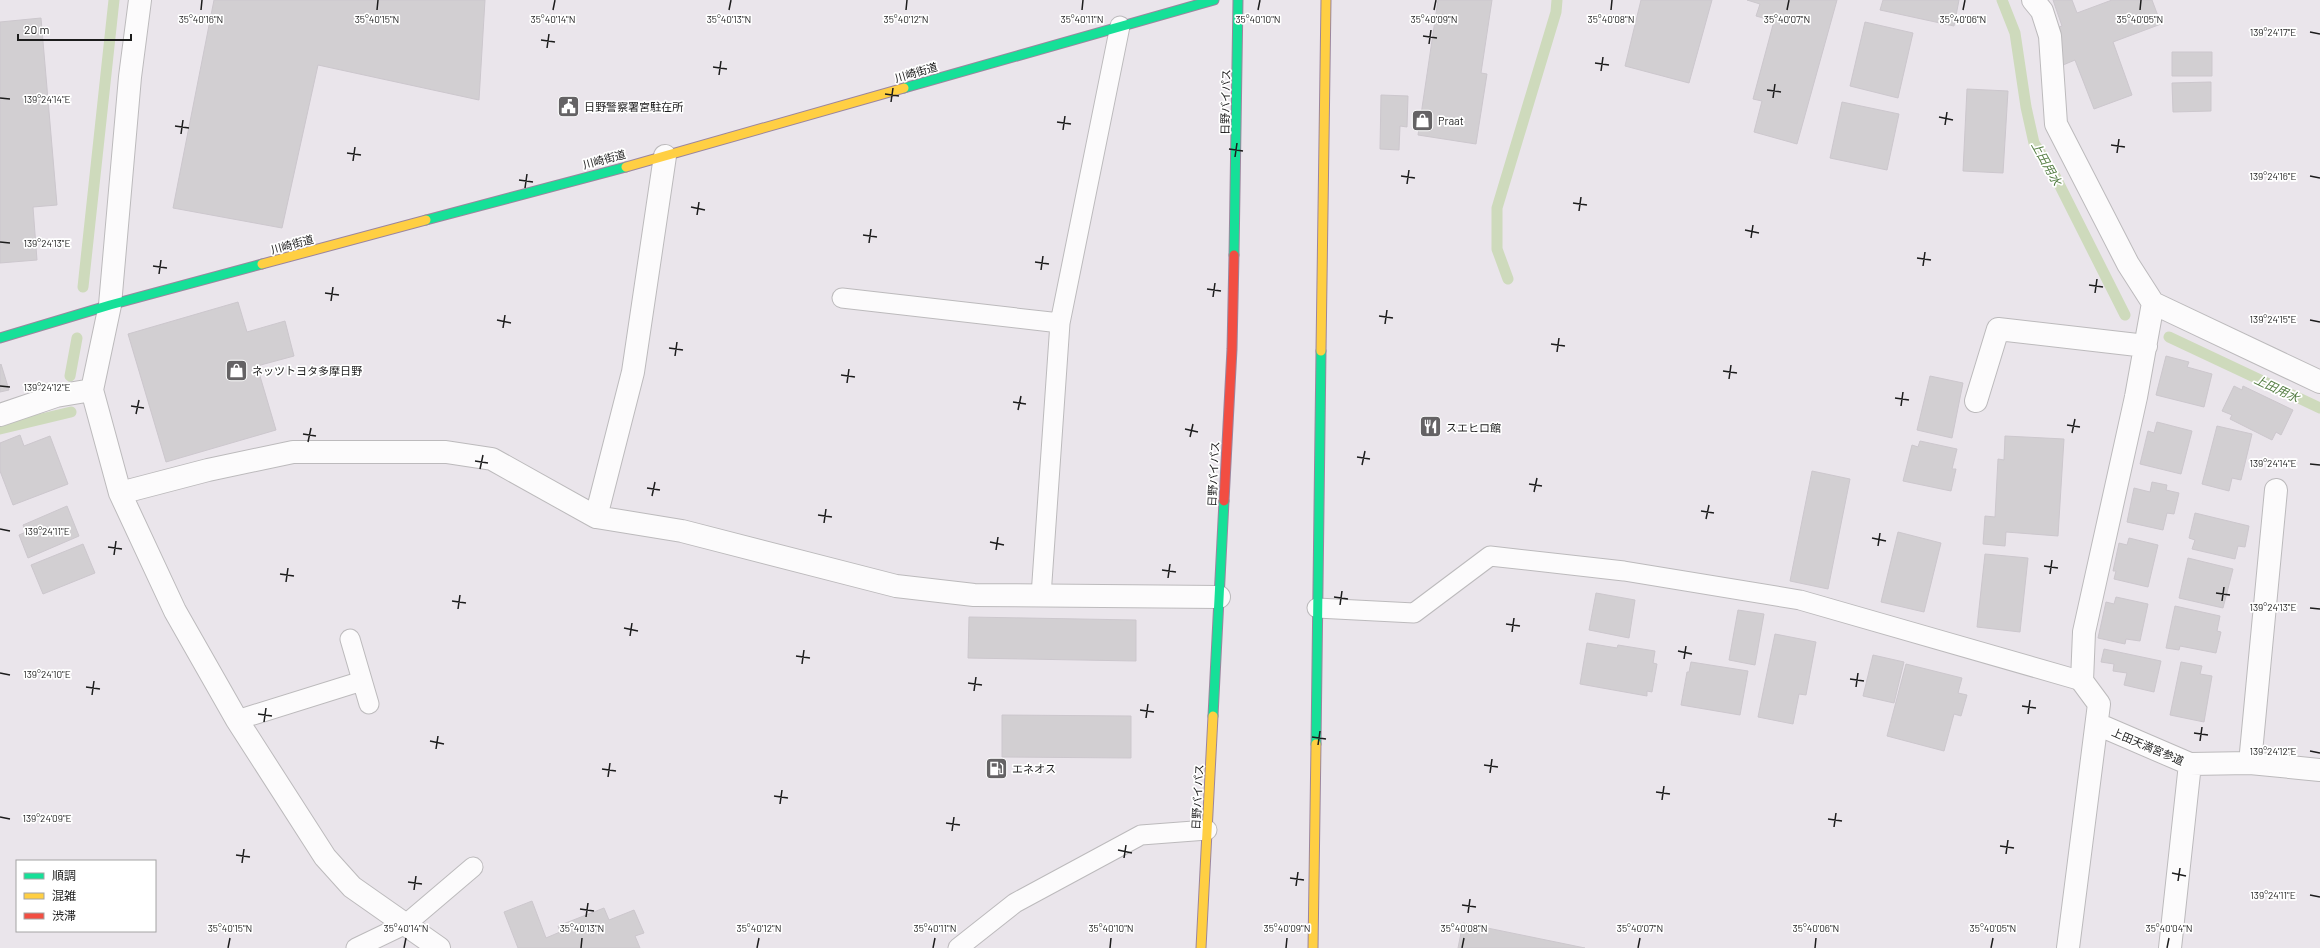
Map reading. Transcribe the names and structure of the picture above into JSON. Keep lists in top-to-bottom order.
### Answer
{
  "streets": {
    "main road": ["川崎街道", "日野バイパス"],
    "street": ["上田天満宮参道"]
  },
  "water": ["上田用水"],
  "places": {
    "public building": ["日野警察署宮駐在所"],
    "shop": ["Praat", "ネッツトヨタ多摩日野"],
    "restaurant": ["スエヒロ館"],
    "fuel station": ["エネオス"]
  },
  "legend": ["順調", "混雑", "渋滞"],
  "scale_bar": "20 m",
  "coordinates": [
    "35°40'16\"N",
    "35°40'15\"N",
    "35°40'14\"N",
    "35°40'13\"N",
    "35°40'12\"N",
    "35°40'11\"N",
    "35°40'10\"N",
    "35°40'09\"N",
    "35°40'08\"N",
    "35°40'07\"N",
    "35°40'06\"N",
    "35°40'05\"N",
    "139°24'17\"E",
    "139°24'14\"E",
    "139°24'16\"E",
    "139°24'13\"E",
    "139°24'15\"E",
    "139°24'12\"E",
    "139°24'11\"E",
    "139°24'10\"E",
    "139°24'09\"E",
    "35°40'04\"N"
  ]
}
